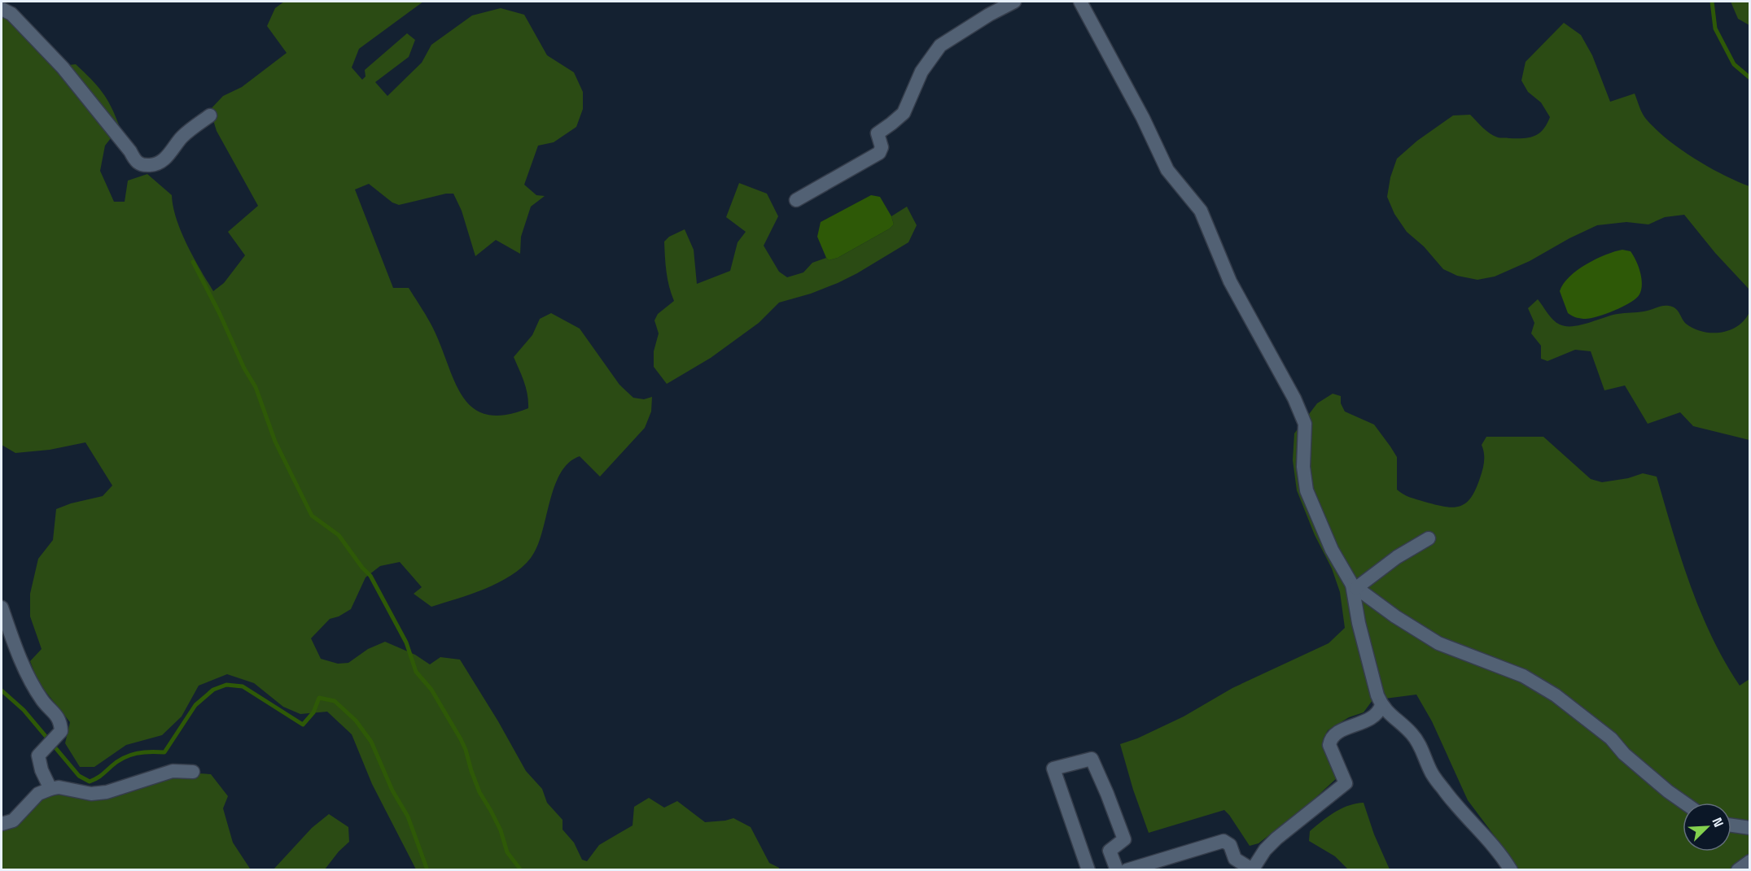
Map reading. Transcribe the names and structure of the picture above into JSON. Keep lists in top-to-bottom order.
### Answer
{
  "north": "top right"
}
